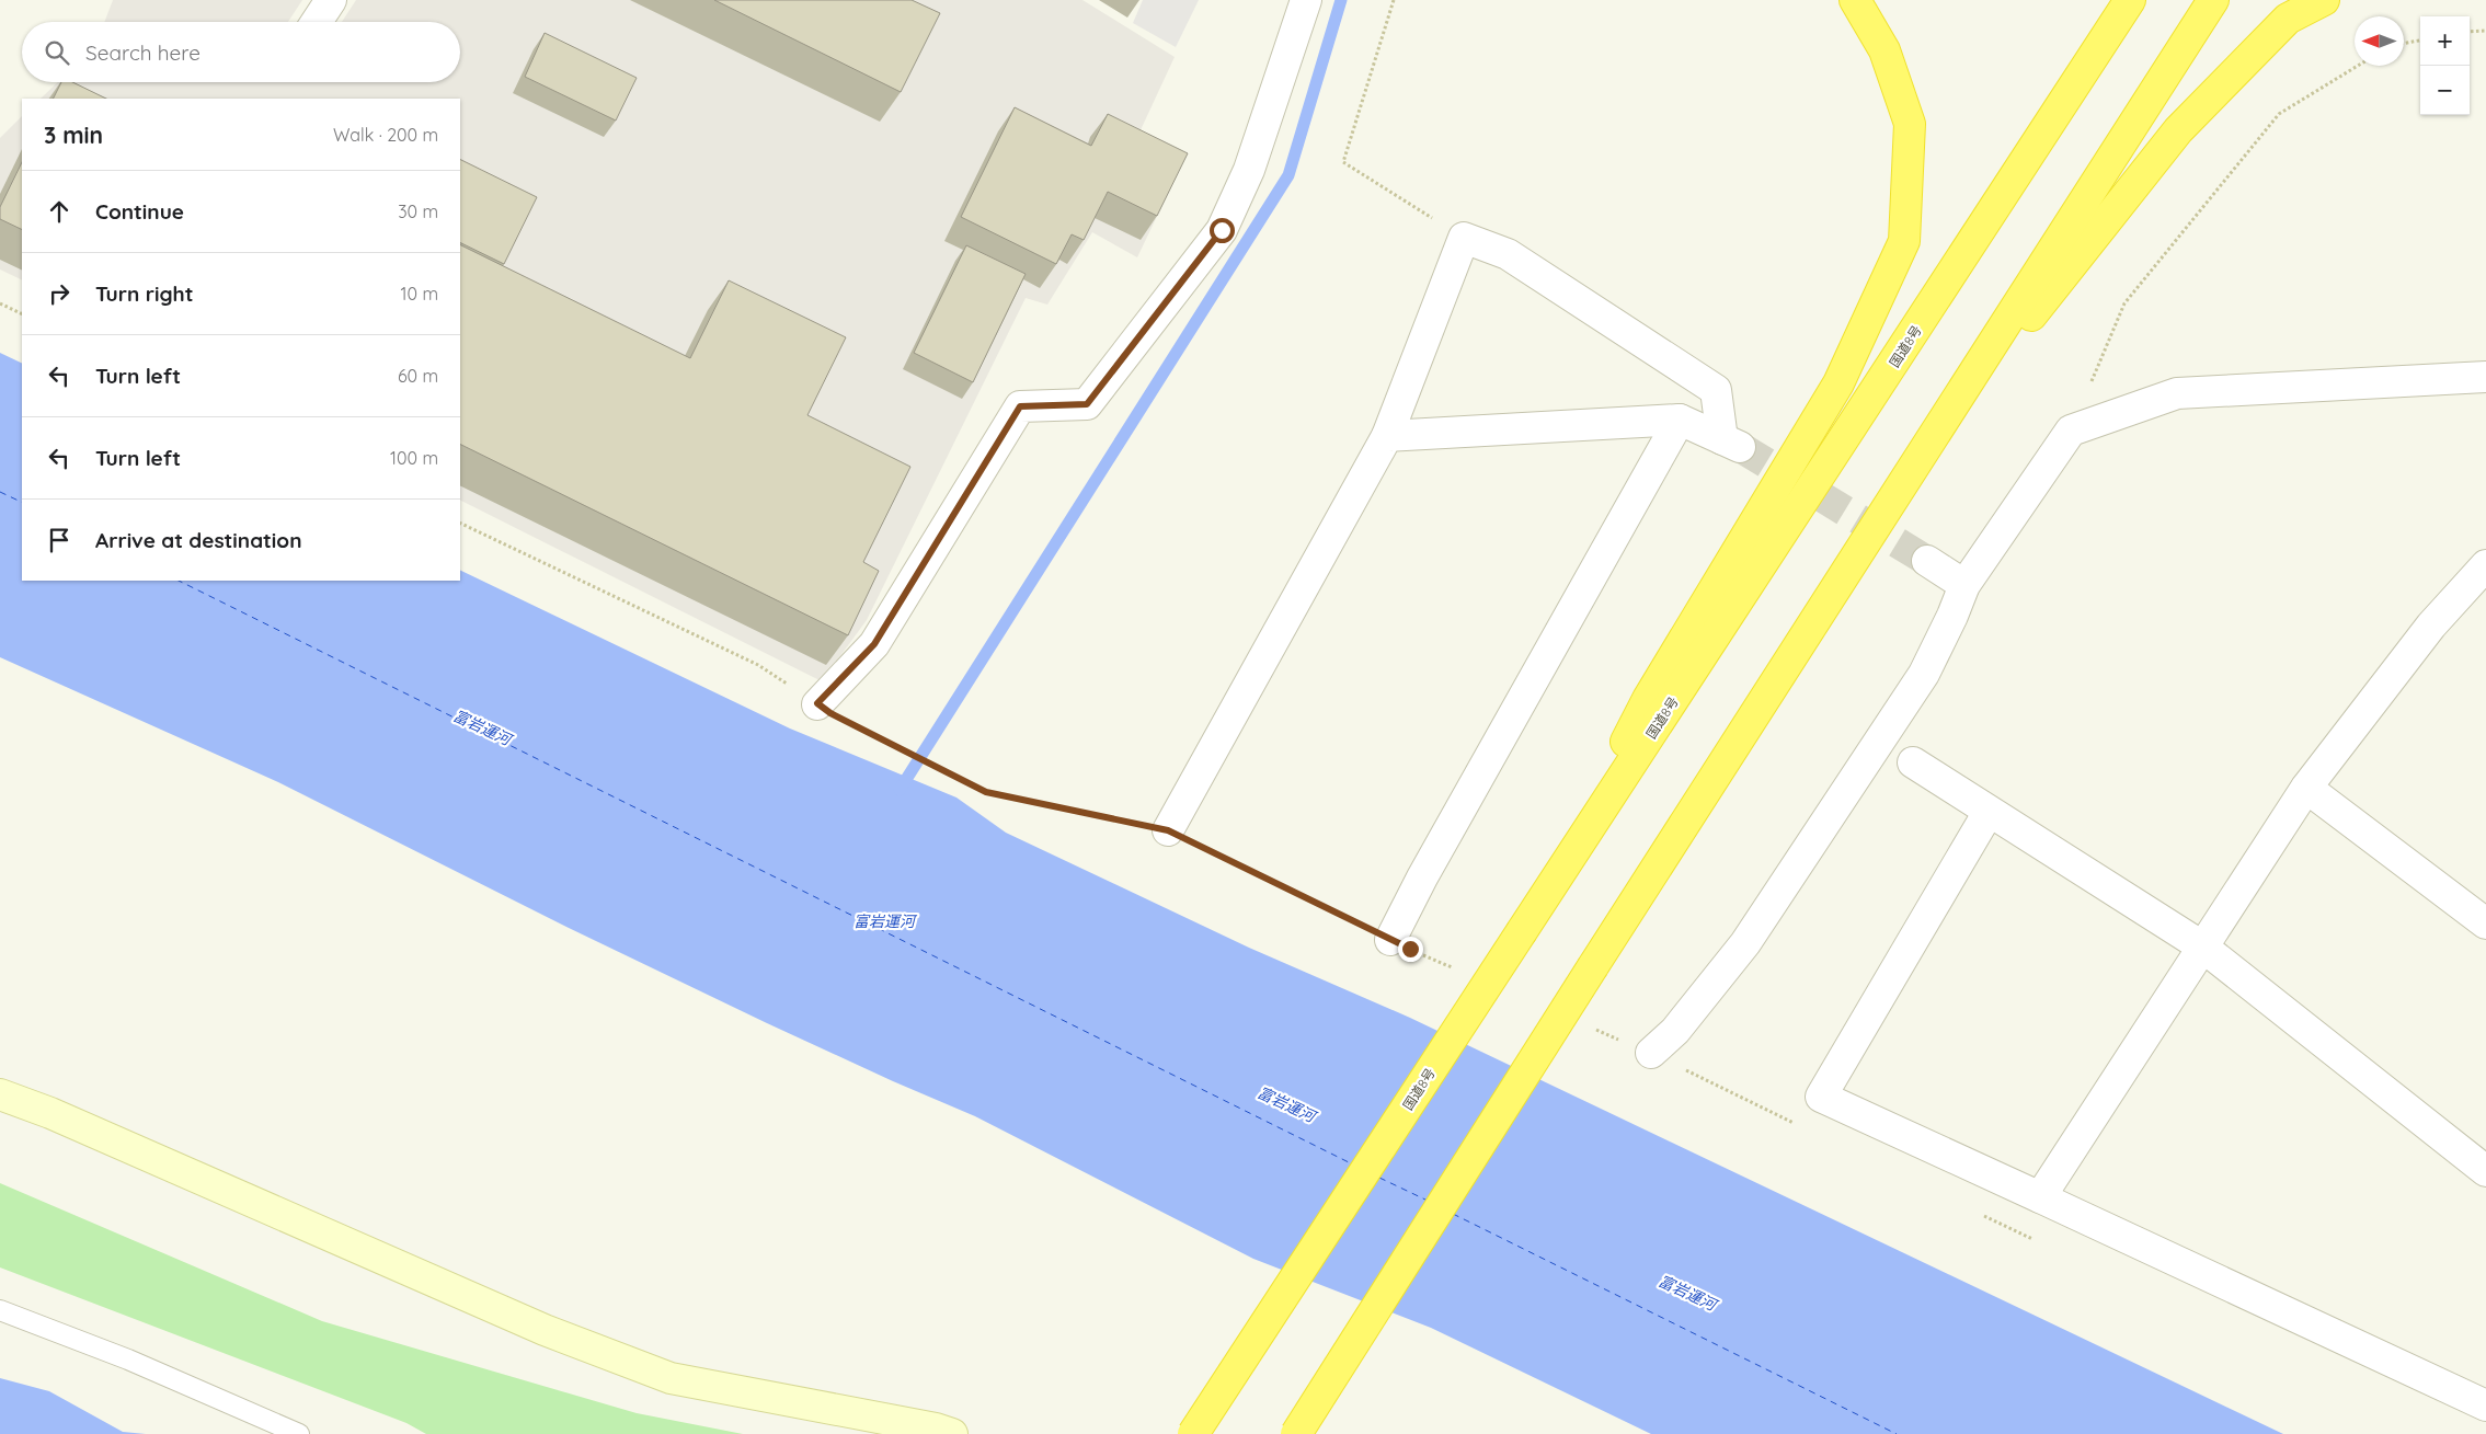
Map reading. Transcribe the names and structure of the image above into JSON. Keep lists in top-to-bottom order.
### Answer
{
  "streets": {
    "highway": ["国道8号"]
  },
  "water": ["富岩運河"],
  "north": "left",
  "page": {
    "map_buttons": ["+", "−"],
    "search": "Search here",
    "heading": ["3 min", "Walk · 200 m"],
    "list": [
      ["Continue", "30 m"],
      ["Turn right", "10 m"],
      ["Turn left", "60 m"],
      ["Turn left", "100 m"],
      "Arrive at destination"
    ]
  }
}
